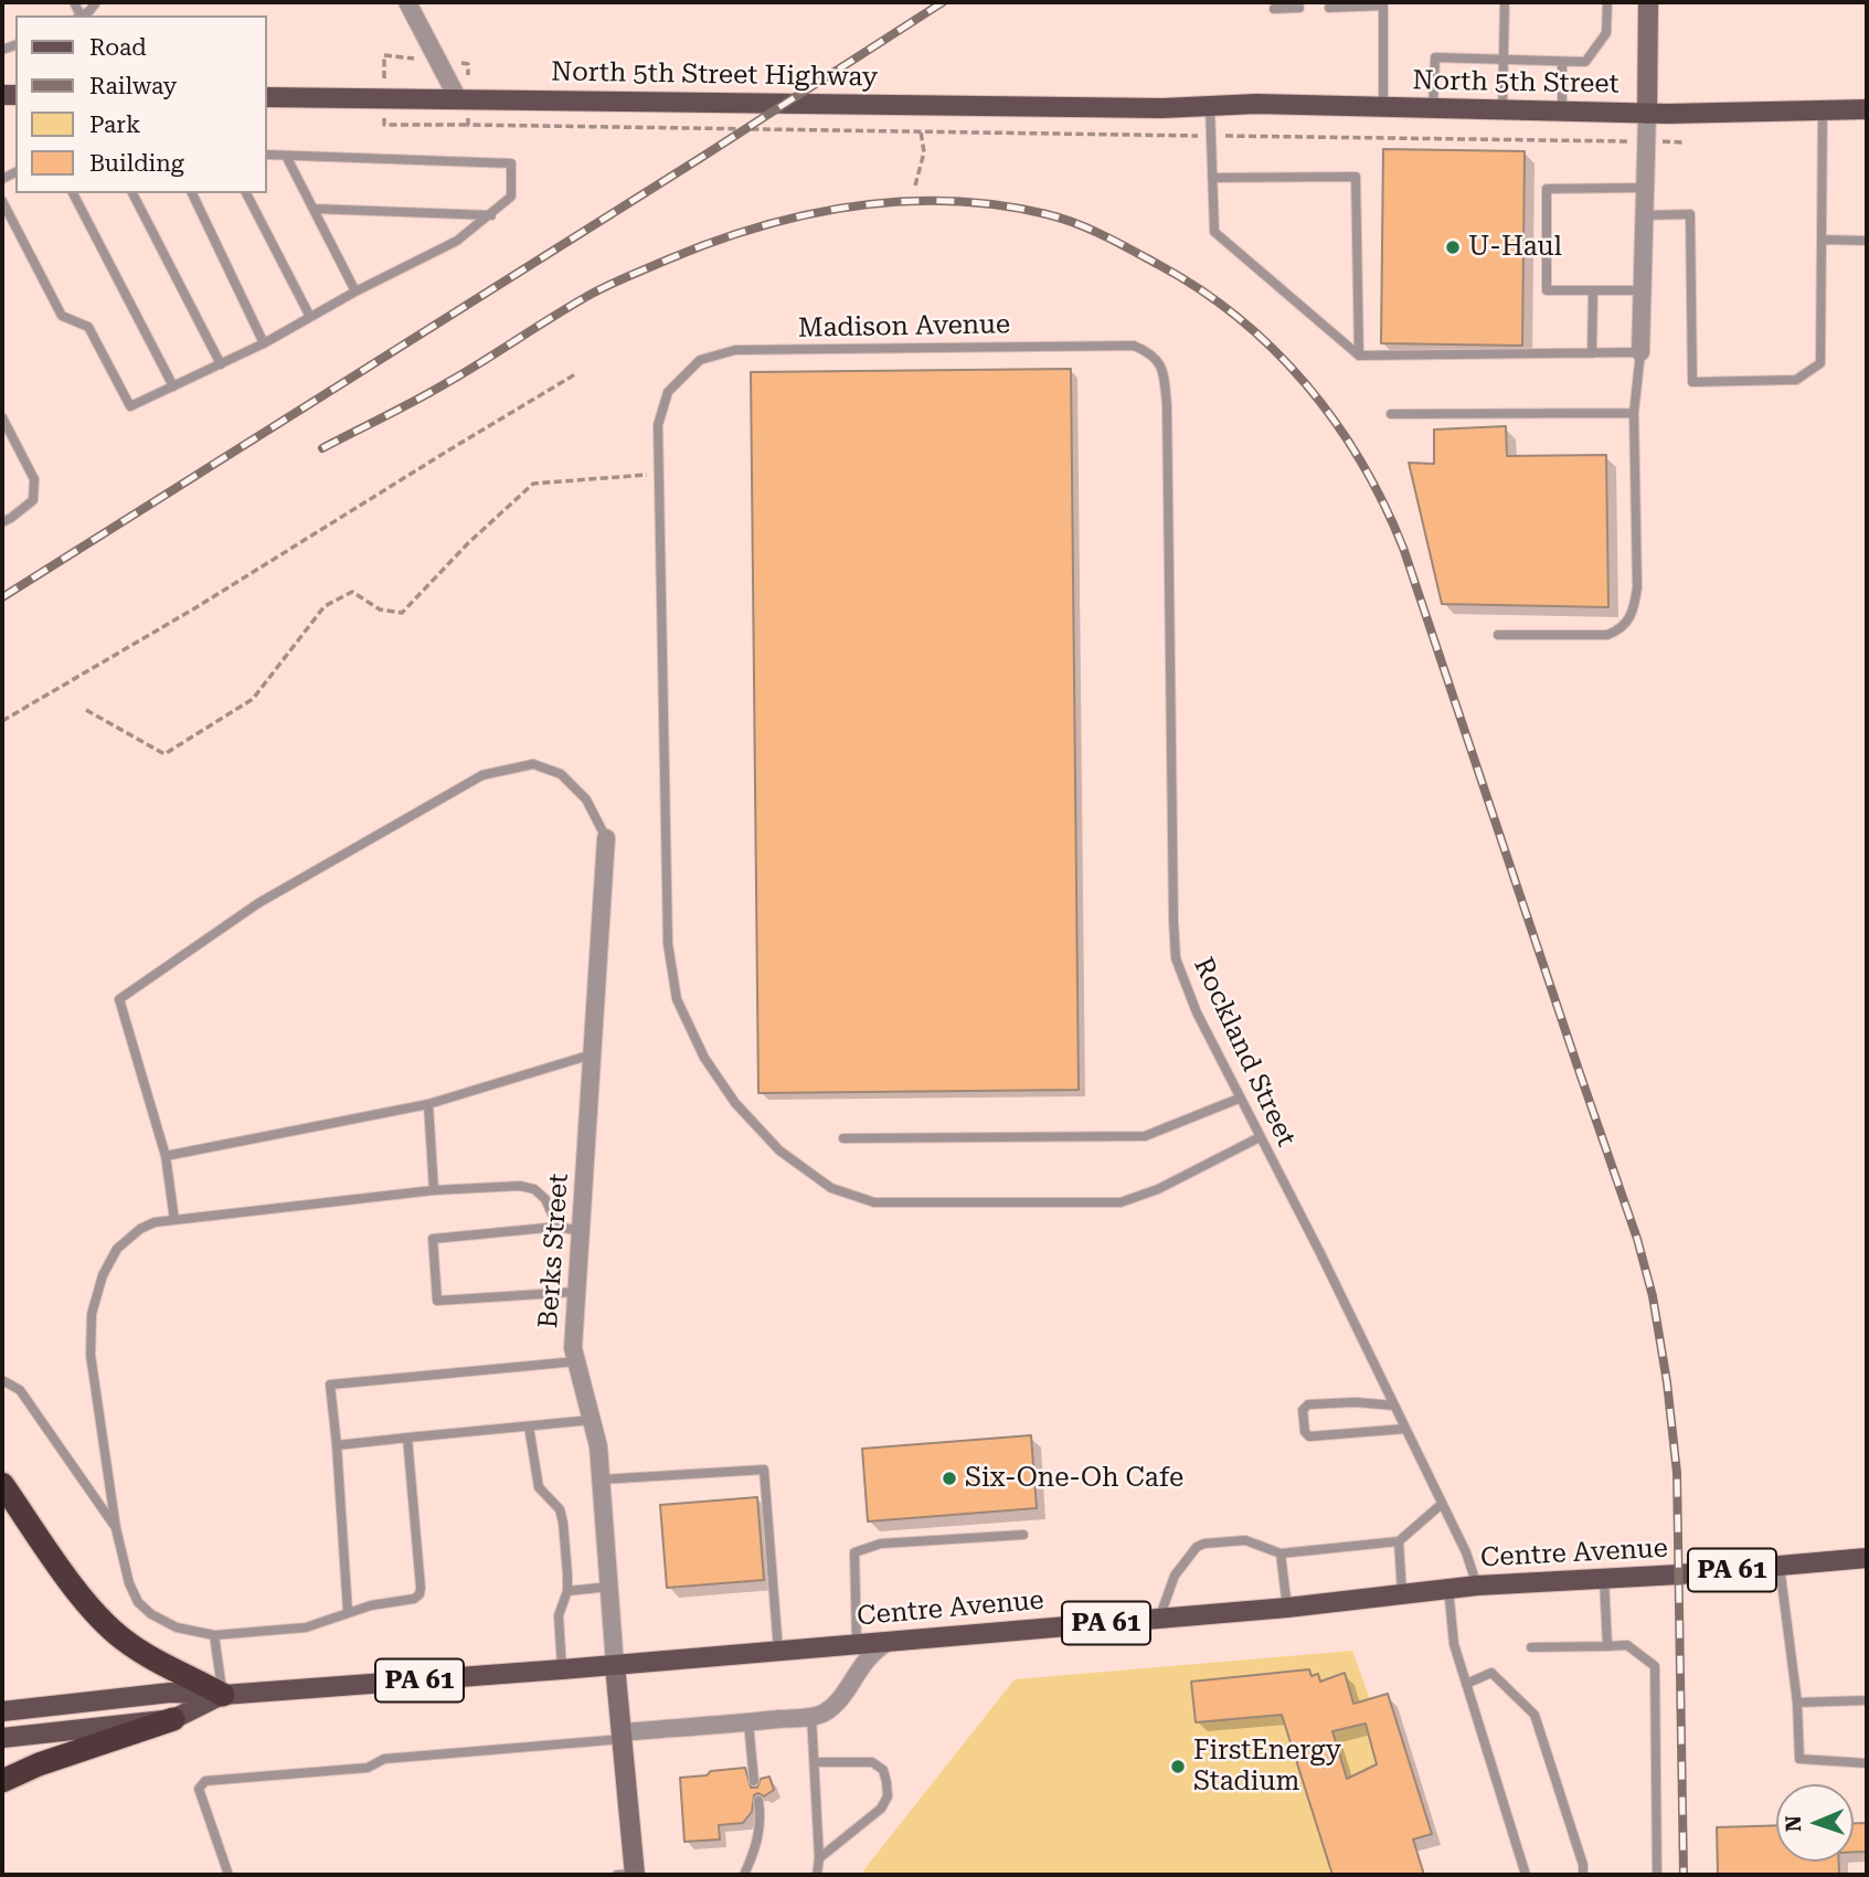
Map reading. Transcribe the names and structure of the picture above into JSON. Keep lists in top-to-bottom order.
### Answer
{
  "streets": {
    "main road": [
      "North 5th Street Highway",
      "North 5th Street",
      "Centre Avenue",
      "PA 61"
    ],
    "street": ["Berks Street"],
    "lane": ["Madison Avenue", "Rockland Street"]
  },
  "crossings": [
    ["North 5th Street Highway", "North 5th Street"],
    ["Madison Avenue", "Rockland Street"],
    ["Rockland Street", "Centre Avenue"],
    ["Berks Street", "Centre Avenue"]
  ],
  "places": ["U-Haul", "Six-One-Oh Cafe", "FirstEnergy Stadium"],
  "legend": [
    "Road",
    "Railway",
    "Park",
    "Building"
  ],
  "north": "left"
}
